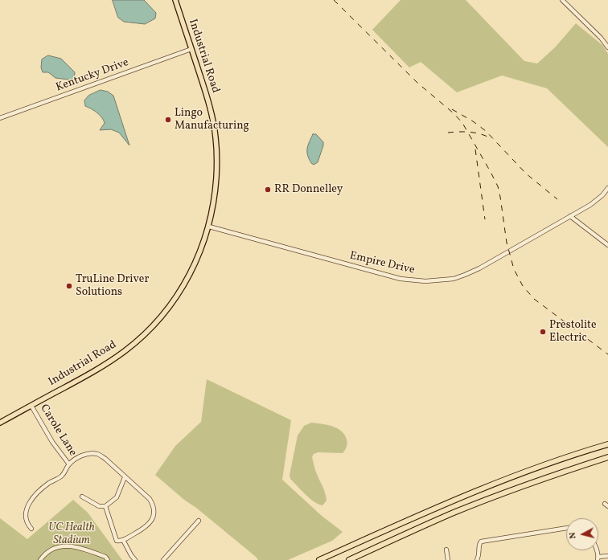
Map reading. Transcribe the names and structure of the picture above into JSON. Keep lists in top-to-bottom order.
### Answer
{
  "streets": {
    "main road": ["Industrial Road"],
    "street": ["Kentucky Drive", "Empire Drive", "Carole Lane"]
  },
  "crossings": [
    ["Industrial Road", "Kentucky Drive"],
    ["Industrial Road", "Empire Drive"],
    ["Industrial Road", "Carole Lane"]
  ],
  "parks": ["UC Health Stadium"],
  "places": [
    "Lingo Manufacturing",
    "RR Donnelley",
    "TruLine Driver Solutions",
    "Prestolite Electric"
  ],
  "north": "left"
}
